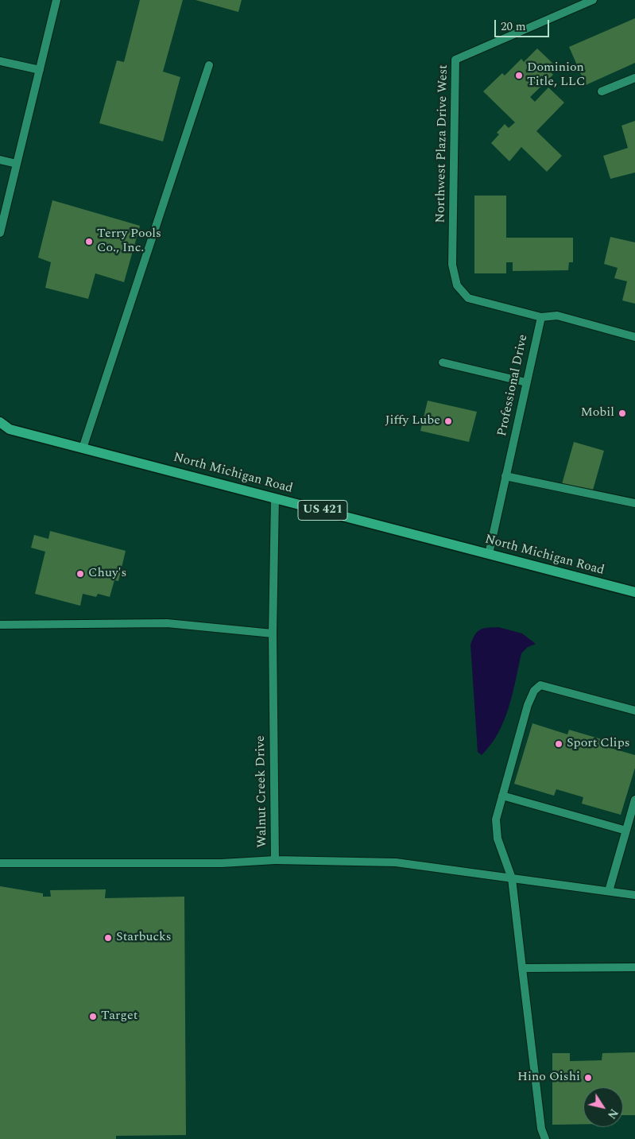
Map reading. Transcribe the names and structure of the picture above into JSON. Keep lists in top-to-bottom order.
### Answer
{
  "streets": {
    "main road": ["North Michigan Road", "US 421"],
    "street": ["Northwest Plaza Drive West", "Professional Drive", "Walnut Creek Drive"]
  },
  "crossings": [
    ["Northwest Plaza Drive West", "Professional Drive"],
    ["Professional Drive", "North Michigan Road"],
    ["North Michigan Road", "Walnut Creek Drive"]
  ],
  "places": [
    "Dominion Title, LLC",
    "Terry Pools Co., Inc.",
    "Mobil",
    "Jiffy Lube",
    "Chuy's",
    "Sport Clips",
    "Starbucks",
    "Target",
    "Hino Oishi"
  ],
  "scale_bar": "20 m",
  "north": "bottom right"
}
